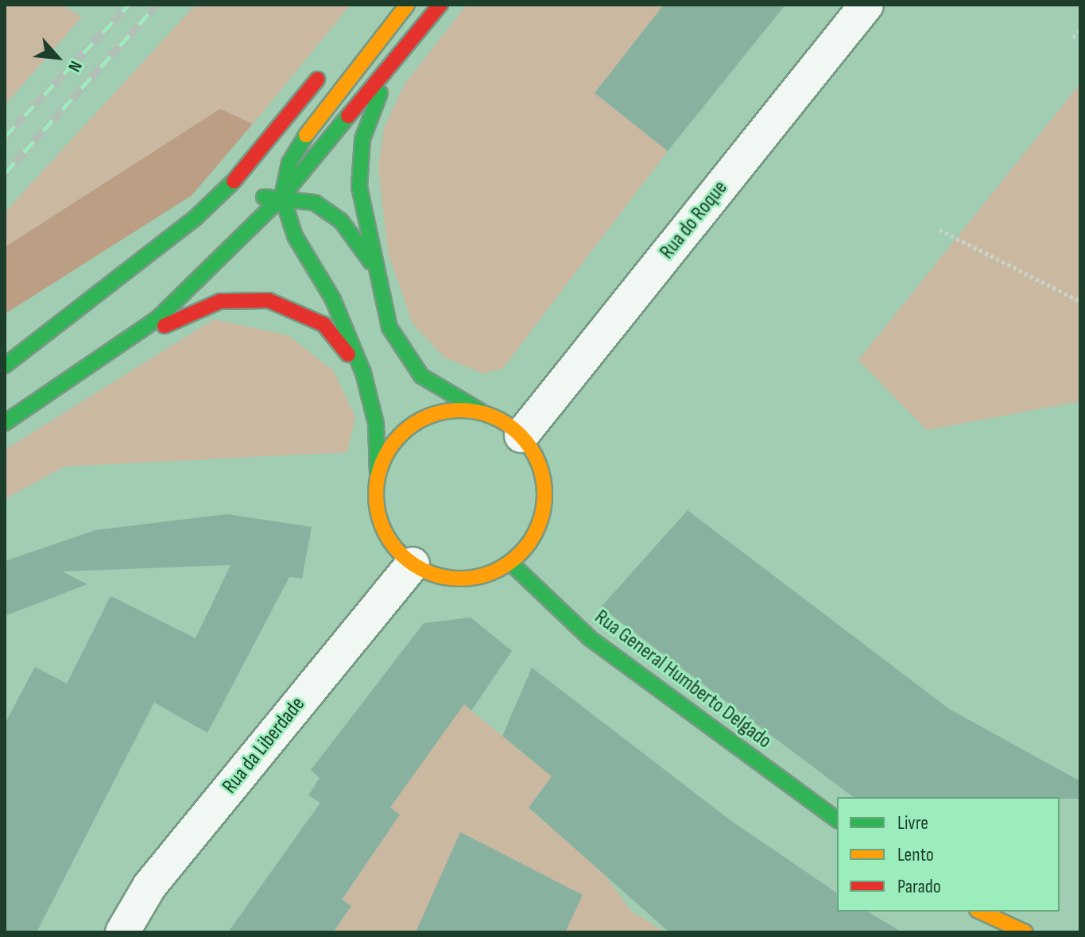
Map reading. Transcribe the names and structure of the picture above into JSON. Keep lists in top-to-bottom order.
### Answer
{
  "streets": {
    "street": ["Rua do Roque", "Rua General Humberto Delgado", "Rua da Liberdade"]
  },
  "crossings": [
    ["Rua do Roque", "Rua General Humberto Delgado"],
    ["Rua do Roque", "Rua da Liberdade"],
    ["Rua General Humberto Delgado", "Rua da Liberdade"]
  ],
  "legend": ["Livre", "Lento", "Parado"],
  "north": "bottom right"
}
